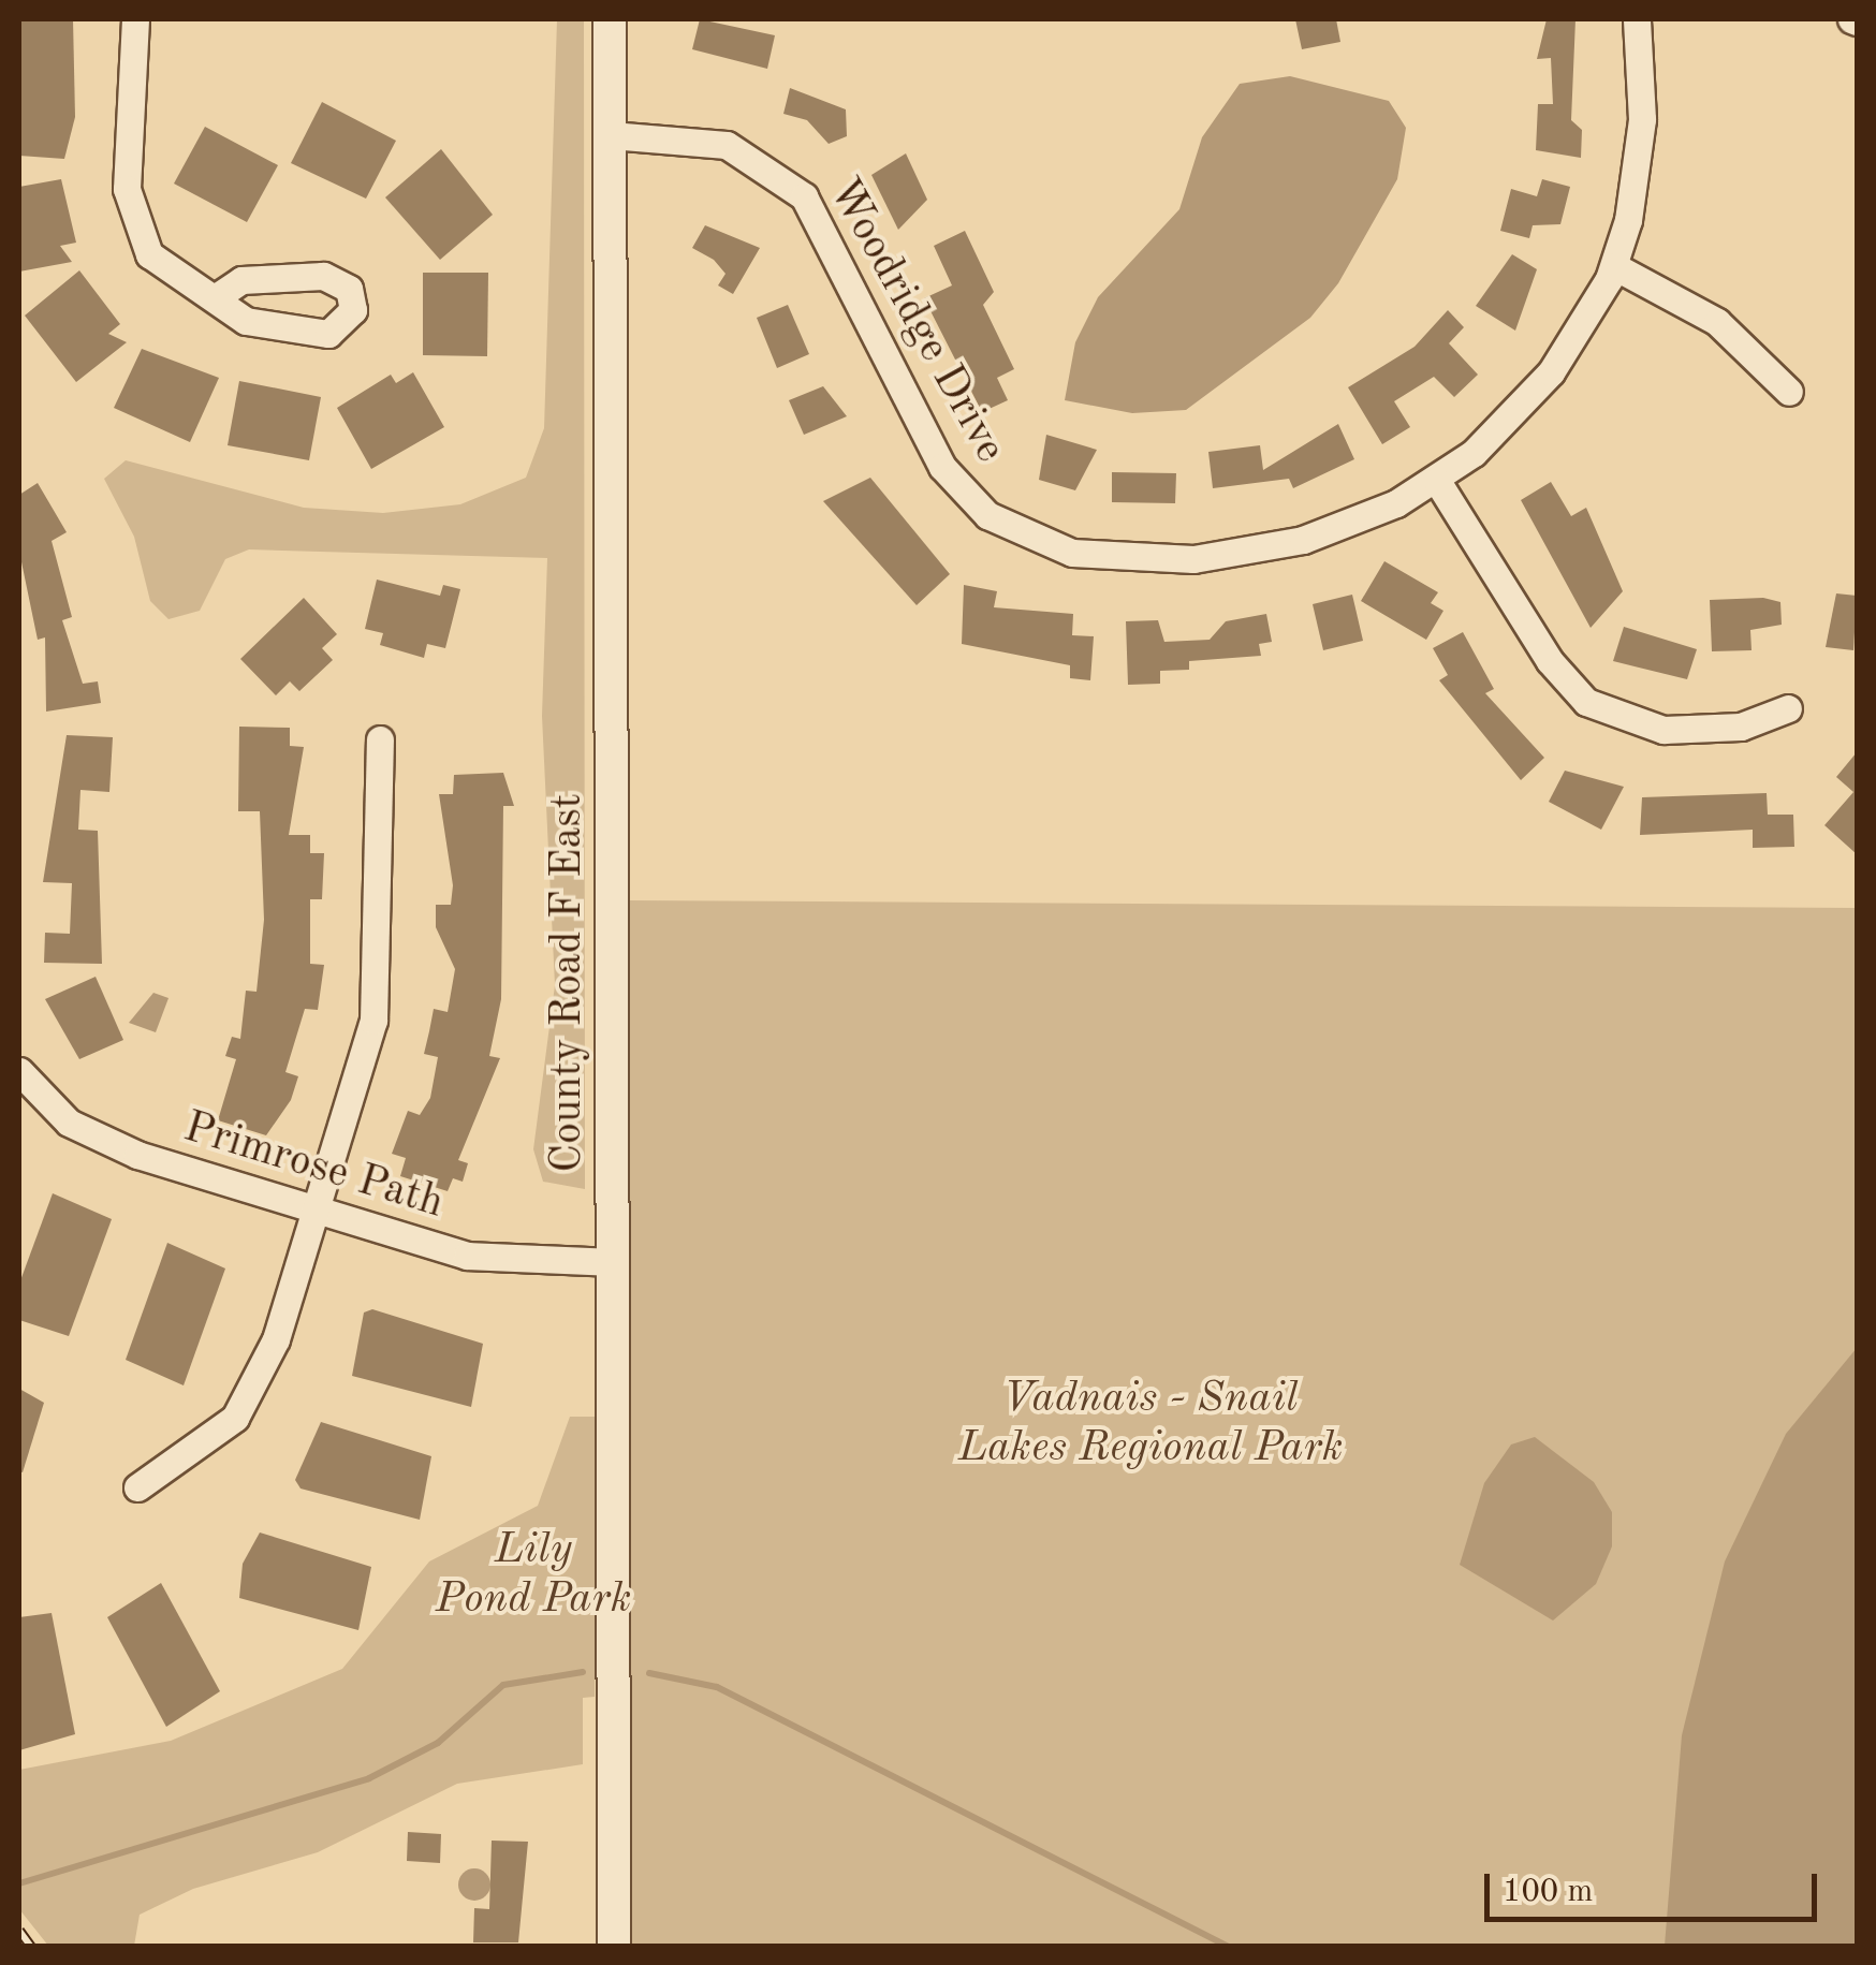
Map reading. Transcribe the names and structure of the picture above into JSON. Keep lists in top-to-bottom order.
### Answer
{
  "streets": {
    "street": ["Woodridge Drive", "County Road F East", "Primrose Path"]
  },
  "crossings": [
    ["Woodridge Drive", "County Road F East"],
    ["County Road F East", "Primrose Path"]
  ],
  "parks": ["Vadnais - Snail Lakes Regional Park", "Lily Pond Park"],
  "scale_bar": "100 m"
}
